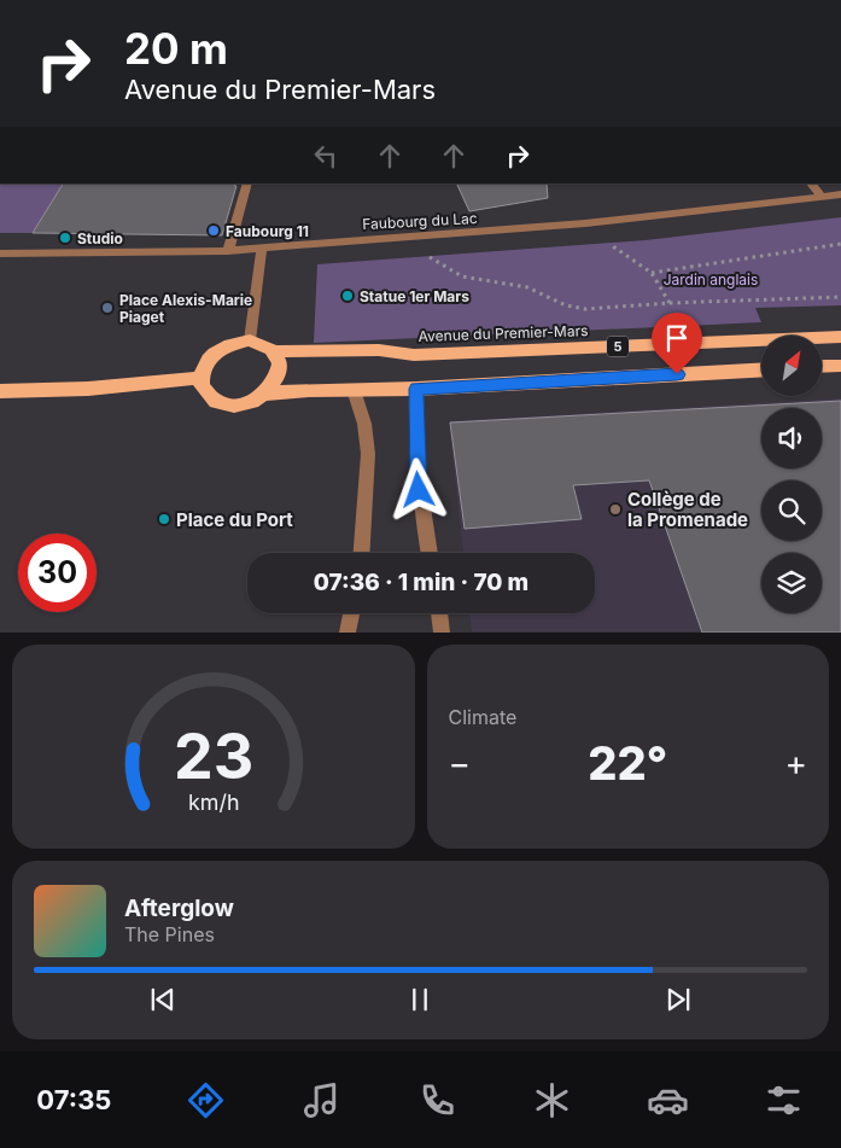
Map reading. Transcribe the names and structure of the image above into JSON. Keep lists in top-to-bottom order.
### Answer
{
  "streets": {
    "main road": ["Avenue du Premier-Mars", "5"],
    "street": ["Faubourg du Lac"]
  },
  "parks": ["Jardin anglais"],
  "places": [
    "Faubourg 11",
    "Studio",
    "Statue 1er Mars",
    "Place Alexis-Marie Piaget",
    "Collège de la Promenade",
    "Place du Port"
  ],
  "north": "top right",
  "page": {
    "turn": ["20 m", "Avenue du Premier-Mars"],
    "limit": "30",
    "trip": "07:36 · 1 min · 70 m",
    "tile": "Climate",
    "heat": ["−", "22°", "+"],
    "song": ["Afterglow", "The Pines"],
    "tabs": "07:35",
    "gauge": ["23", "km/h"]
  }
}
